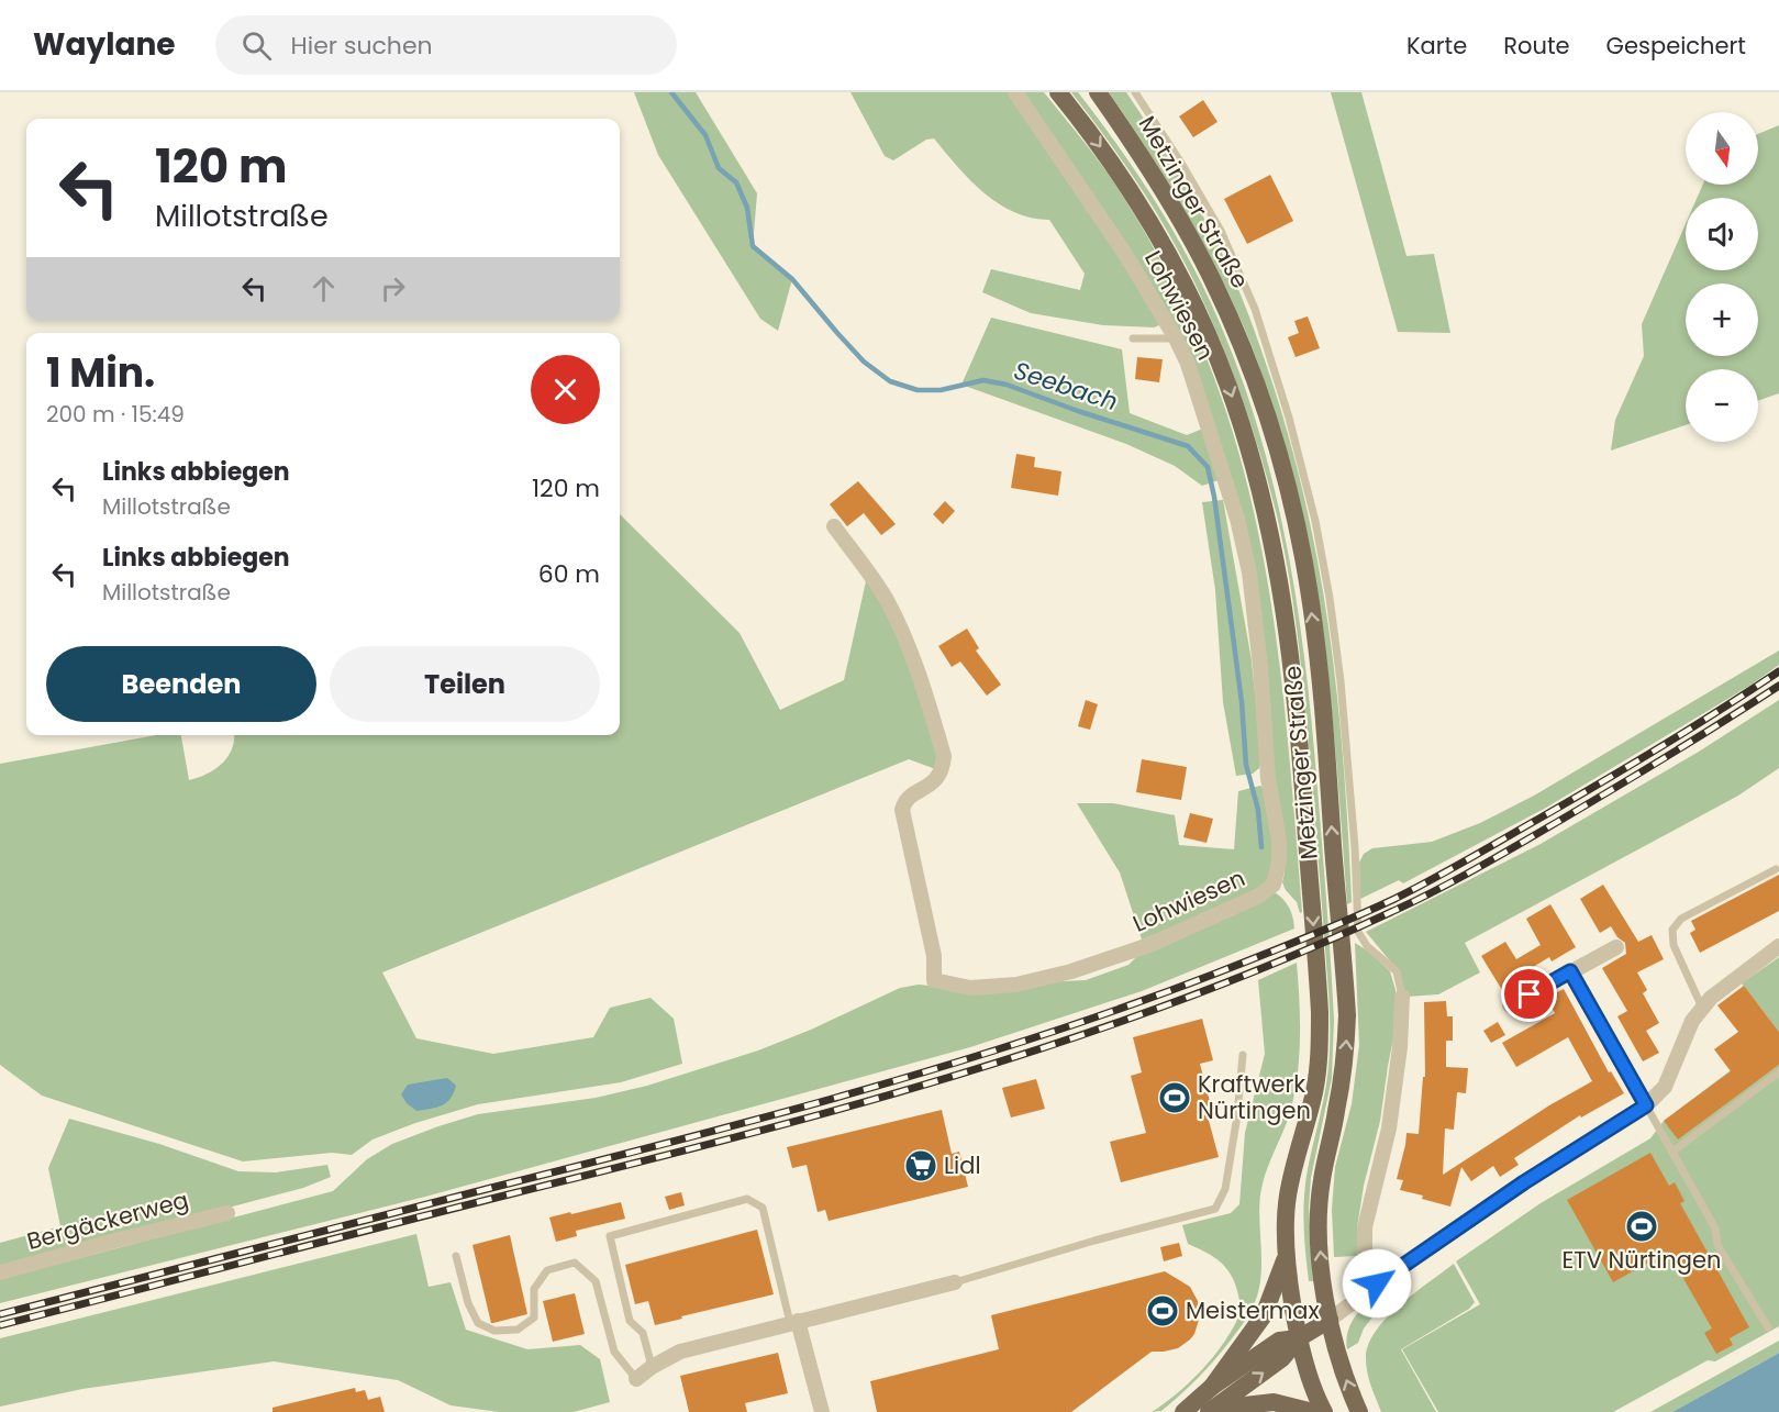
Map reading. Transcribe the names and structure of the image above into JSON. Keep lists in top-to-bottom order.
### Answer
{
  "streets": {
    "main road": ["Metzinger Straße"],
    "street": ["Lohwiesen", "Bergäckerweg"]
  },
  "water": ["Seebach"],
  "places": {
    "sports": ["Kraftwerk Nürtingen", "ETV Nürtingen", "Meistermax"],
    "supermarket": ["Lidl"]
  },
  "north": "bottom",
  "page": {
    "header": "Waylane",
    "search": "Hier suchen",
    "nav": ["Karte", "Route", "Gespeichert"],
    "map_buttons": ["+", "−"],
    "turn": ["120 m", "Millotstraße"],
    "heading": ["1 Min.", "200 m · 15:49"],
    "list": [
      {
        "name": "Links abbiegen",
        "note": "Millotstraße",
        "value": "120 m"
      },
      {
        "name": "Links abbiegen",
        "note": "Millotstraße",
        "value": "60 m"
      }
    ],
    "buttons": ["Beenden", "Teilen"]
  }
}
